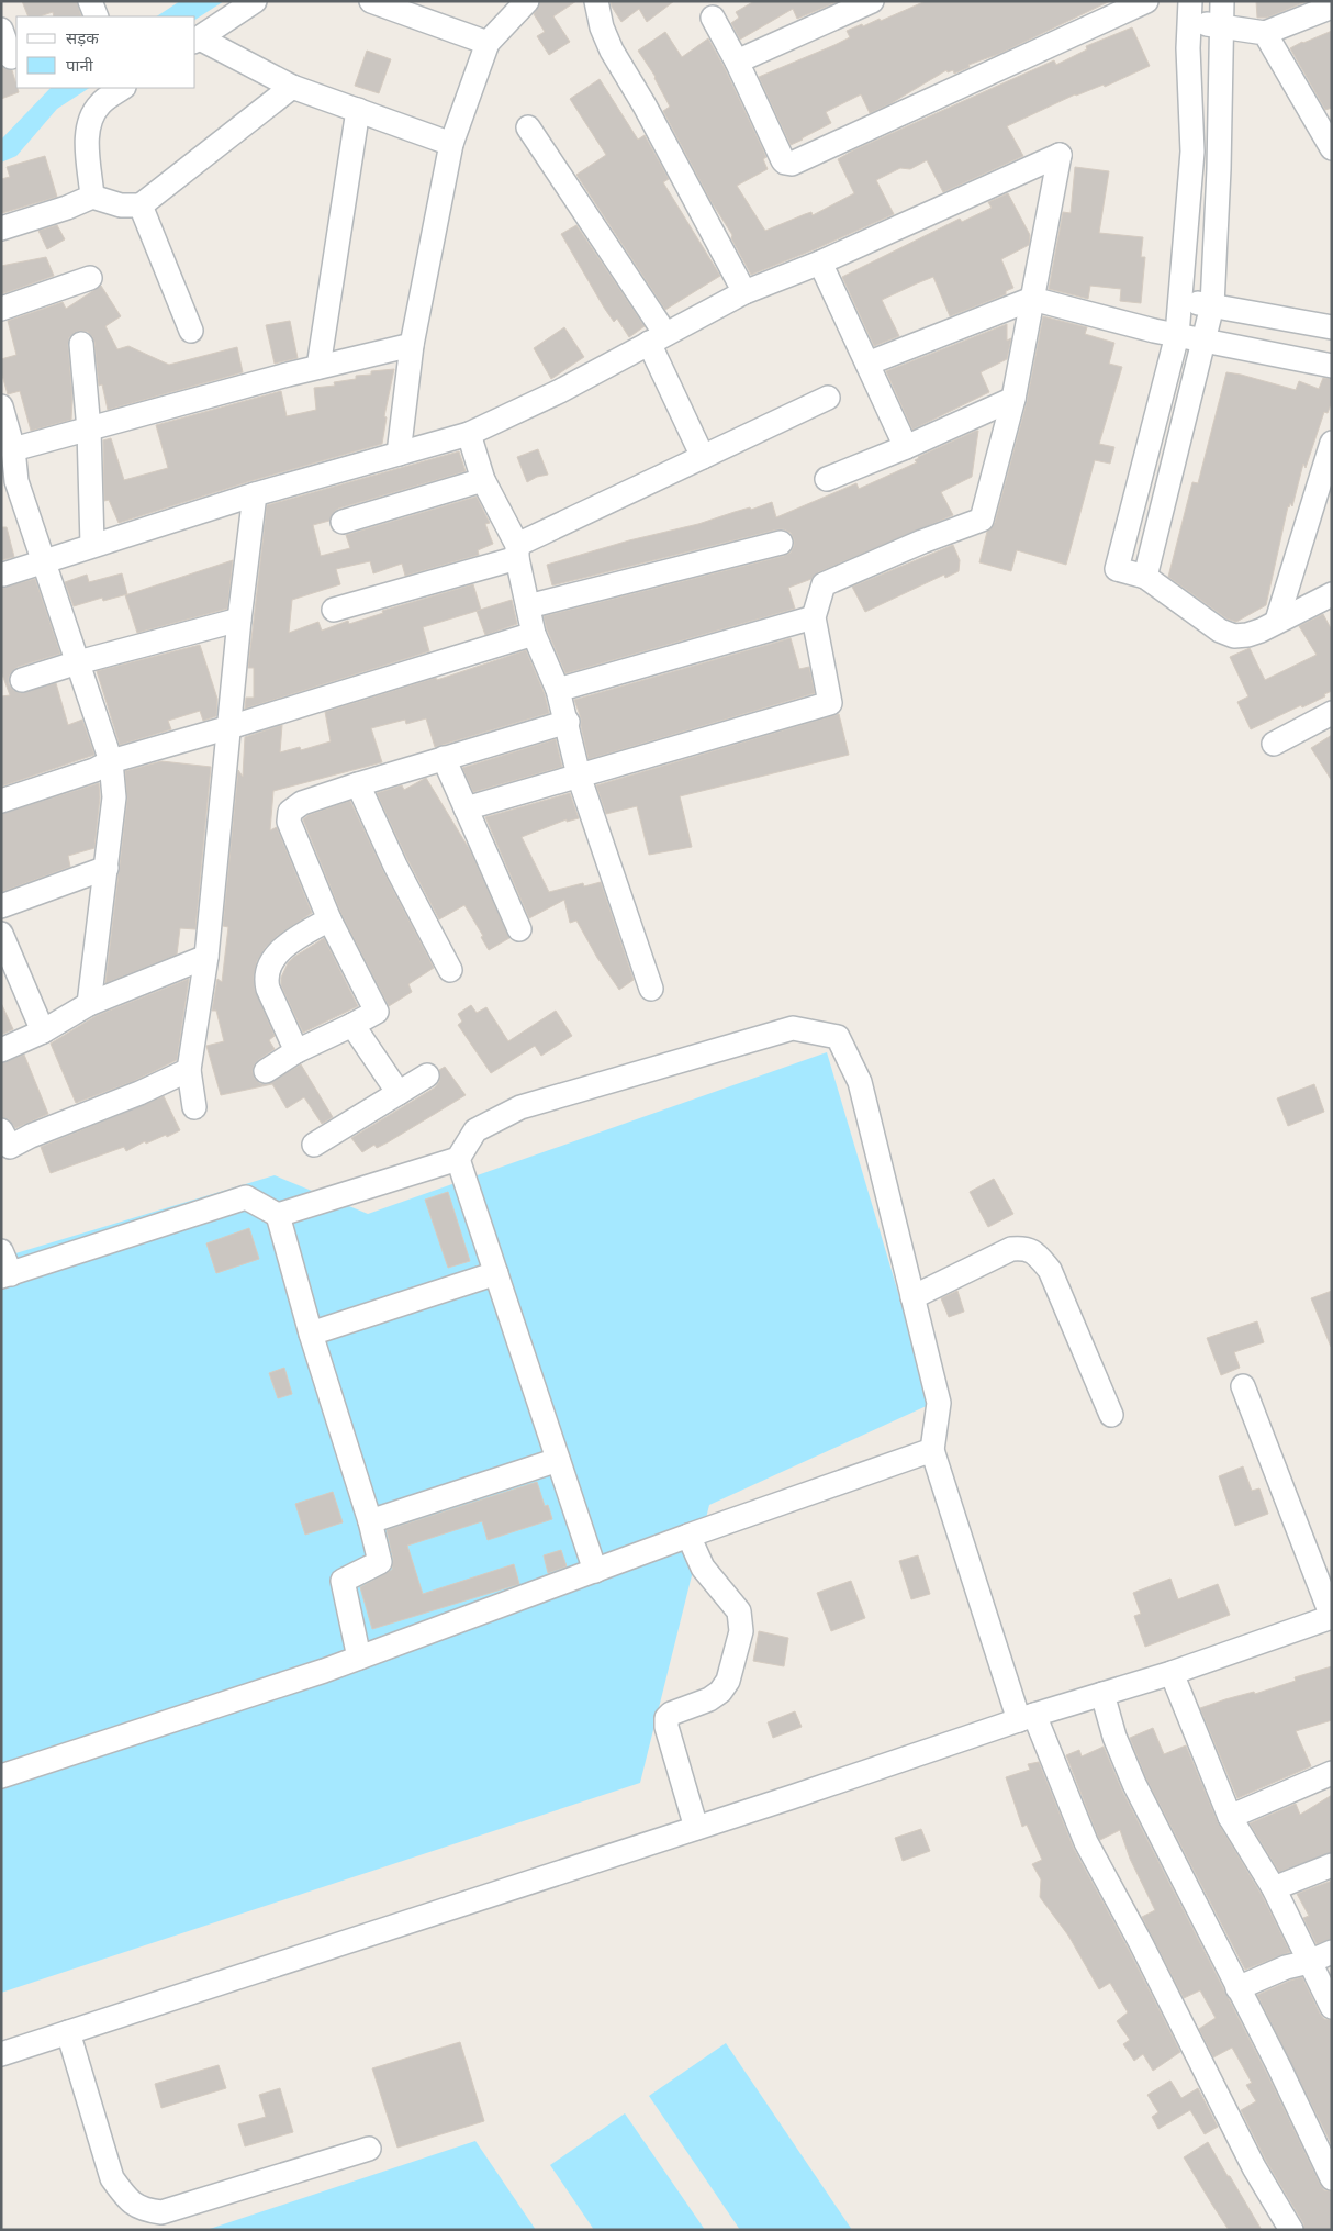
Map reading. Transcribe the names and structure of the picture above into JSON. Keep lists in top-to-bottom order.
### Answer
{
  "legend": ["सड़क", "पानी"]
}
